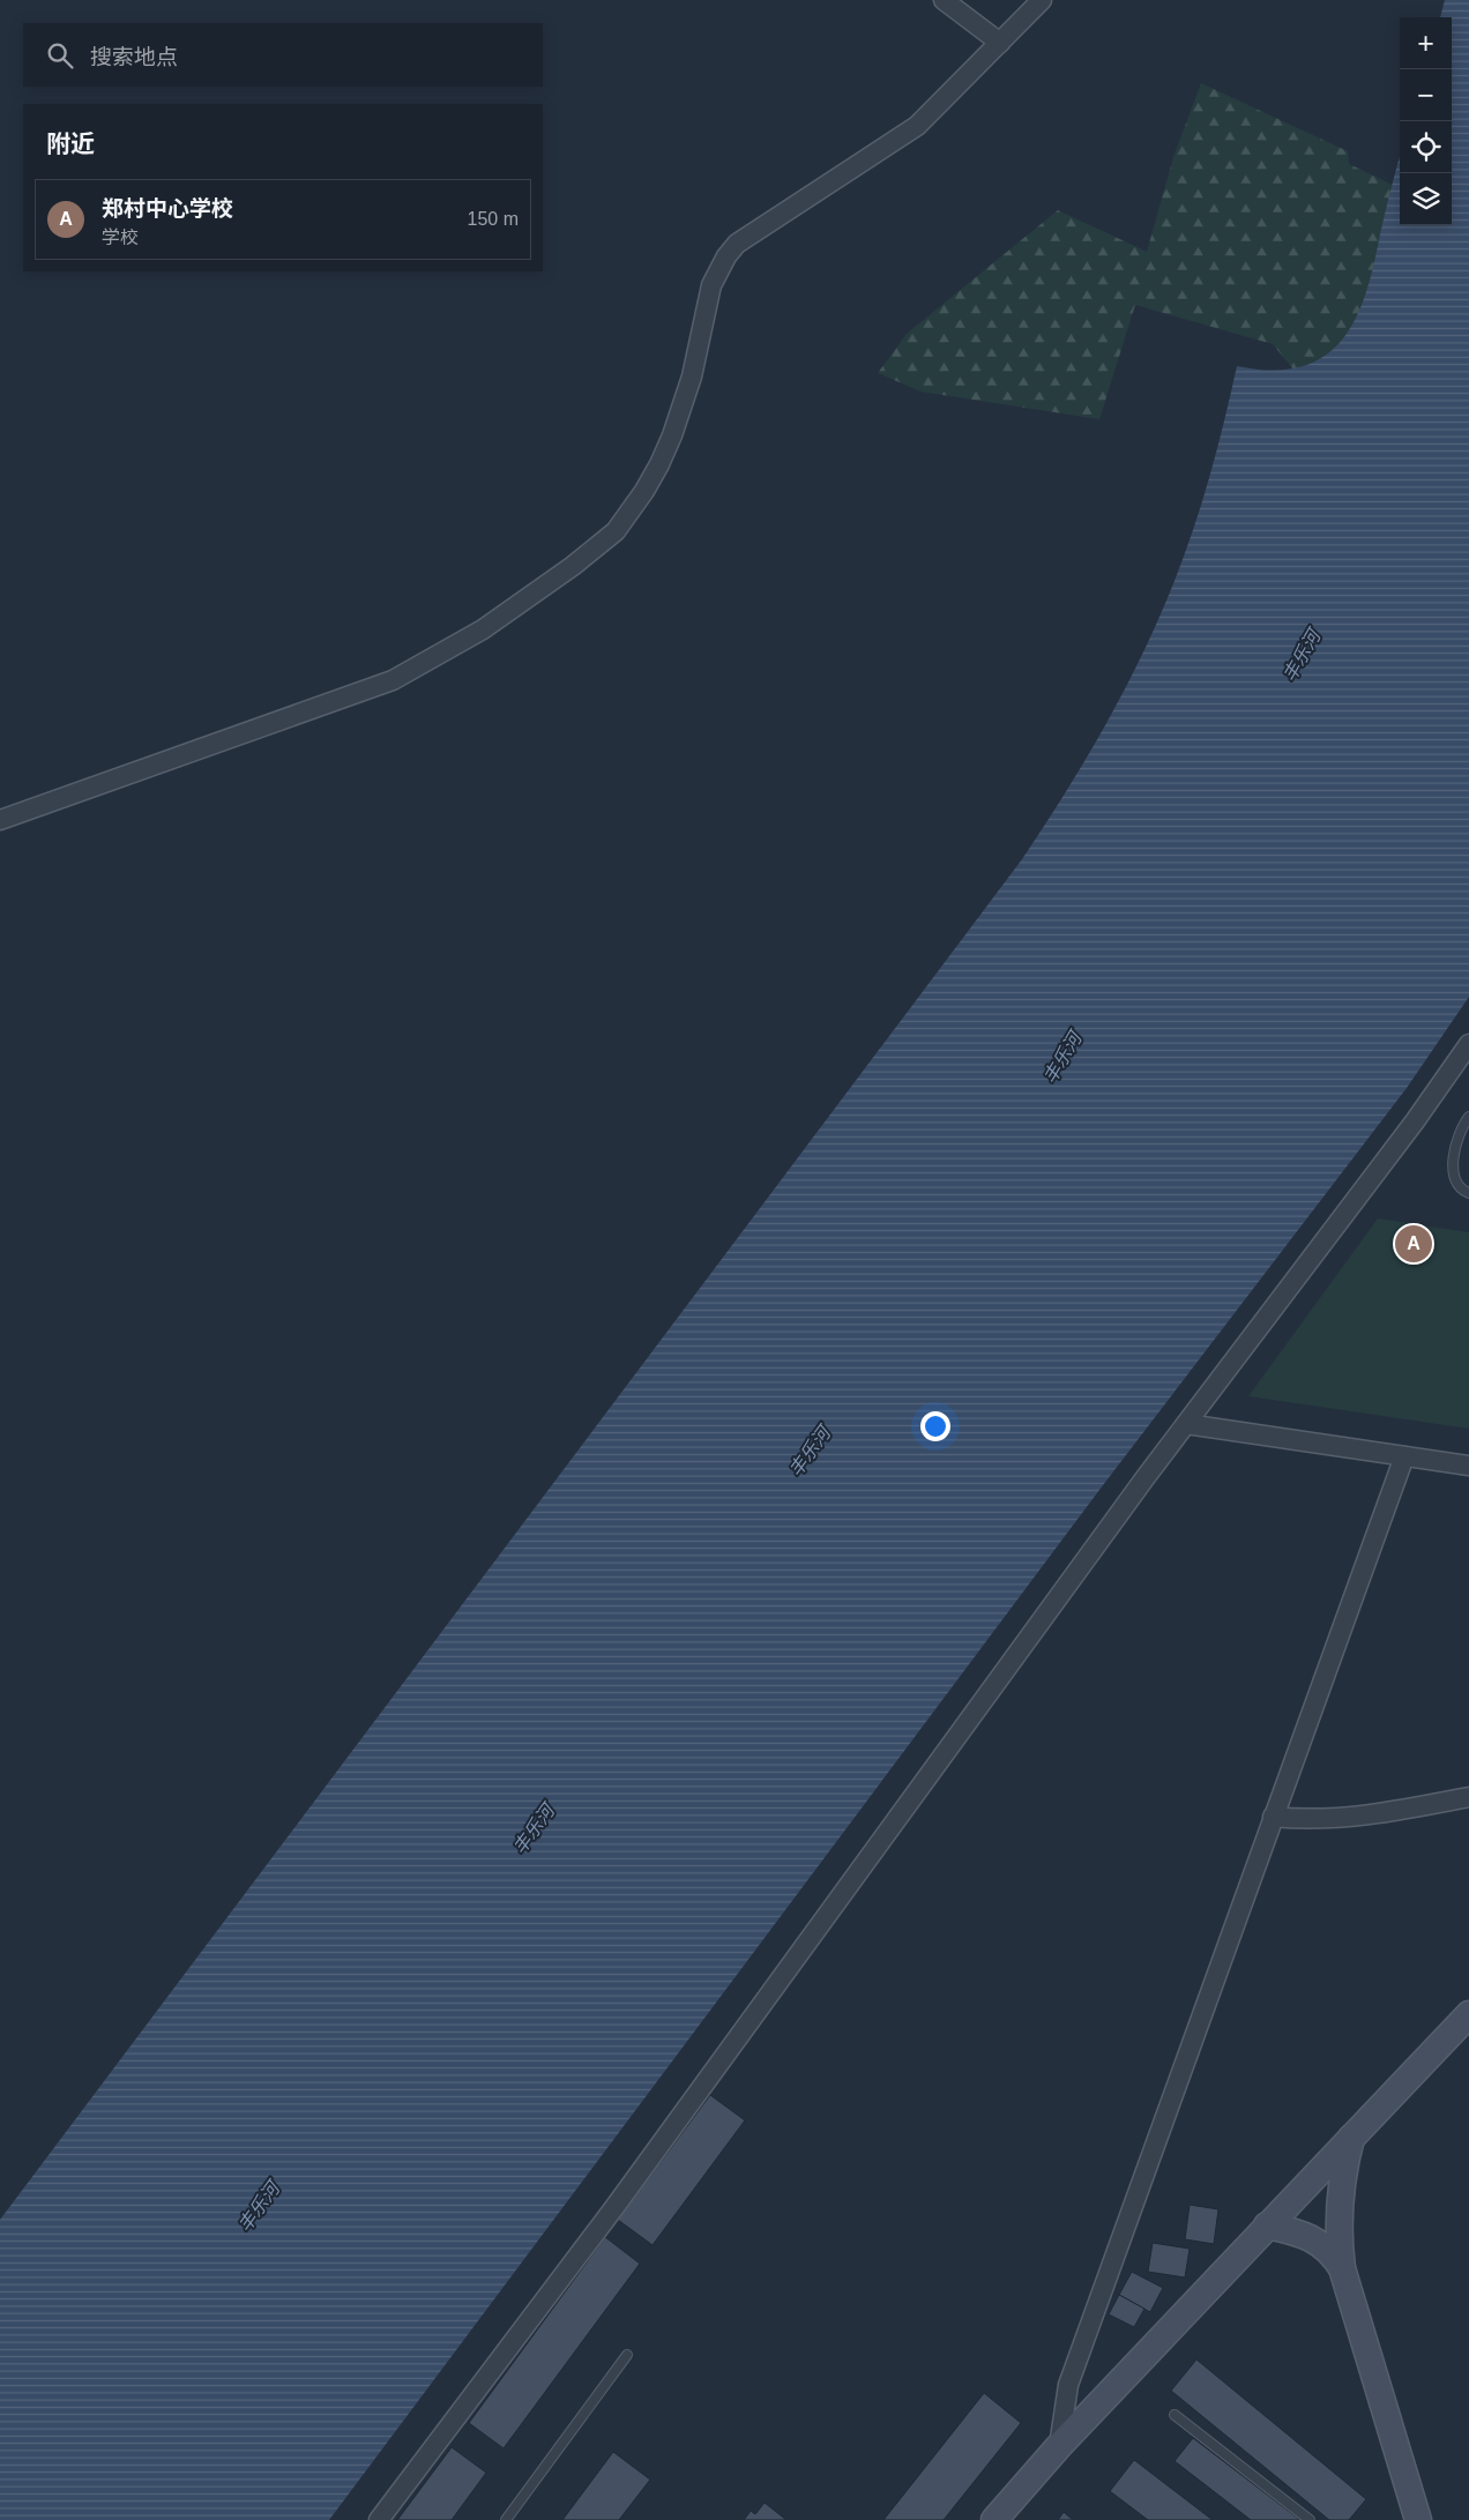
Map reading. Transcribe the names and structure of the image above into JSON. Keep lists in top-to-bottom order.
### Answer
{
  "water": ["丰乐河"],
  "page": {
    "map_buttons": ["+", "−"],
    "search": "搜索地点",
    "heading": "附近",
    "list": [
      {
        "mark": "A",
        "name": "郑村中心学校",
        "note": "学校",
        "value": "150 m"
      }
    ],
    "pins": "A"
  }
}
